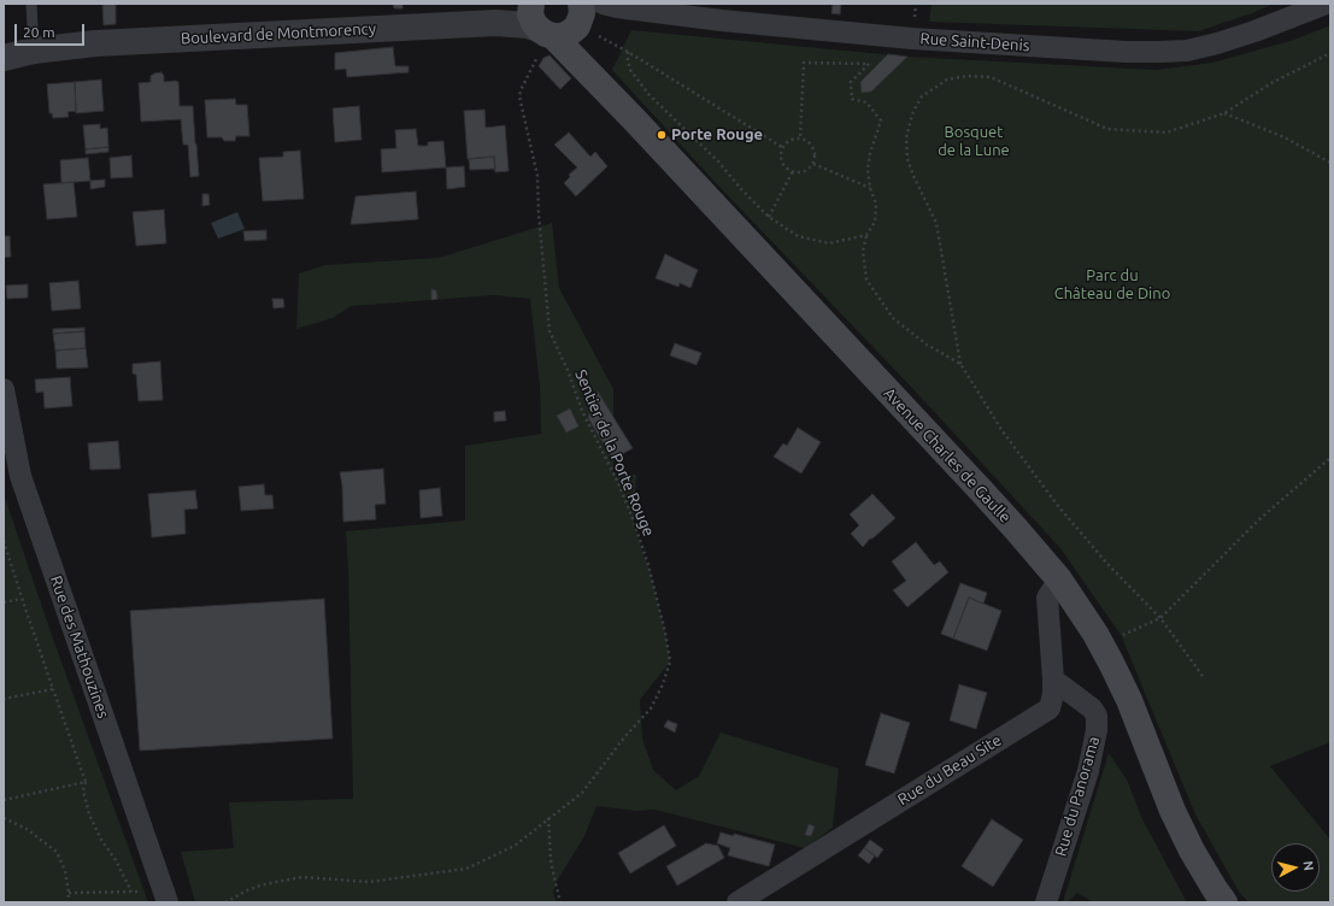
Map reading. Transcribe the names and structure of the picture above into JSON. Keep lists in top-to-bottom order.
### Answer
{
  "streets": {
    "main road": ["Avenue Charles de Gaulle"],
    "street": [
      "Boulevard de Montmorency",
      "Rue Saint-Denis",
      "Rue des Mathouzines",
      "Rue du Beau Site",
      "Rue du Panorama"
    ],
    "path": ["Sentier de la Porte Rouge"]
  },
  "crossings": [
    ["Boulevard de Montmorency", "Sentier de la Porte Rouge"],
    ["Boulevard de Montmorency", "Avenue Charles de Gaulle"],
    ["Rue Saint-Denis", "Avenue Charles de Gaulle"],
    ["Sentier de la Porte Rouge", "Avenue Charles de Gaulle"],
    ["Avenue Charles de Gaulle", "Rue du Beau Site"],
    ["Rue du Beau Site", "Rue du Panorama"]
  ],
  "parks": ["Bosquet de la Lune", "Parc du Château de Dino"],
  "places": ["Porte Rouge"],
  "scale_bar": "20 m",
  "north": "right"
}
